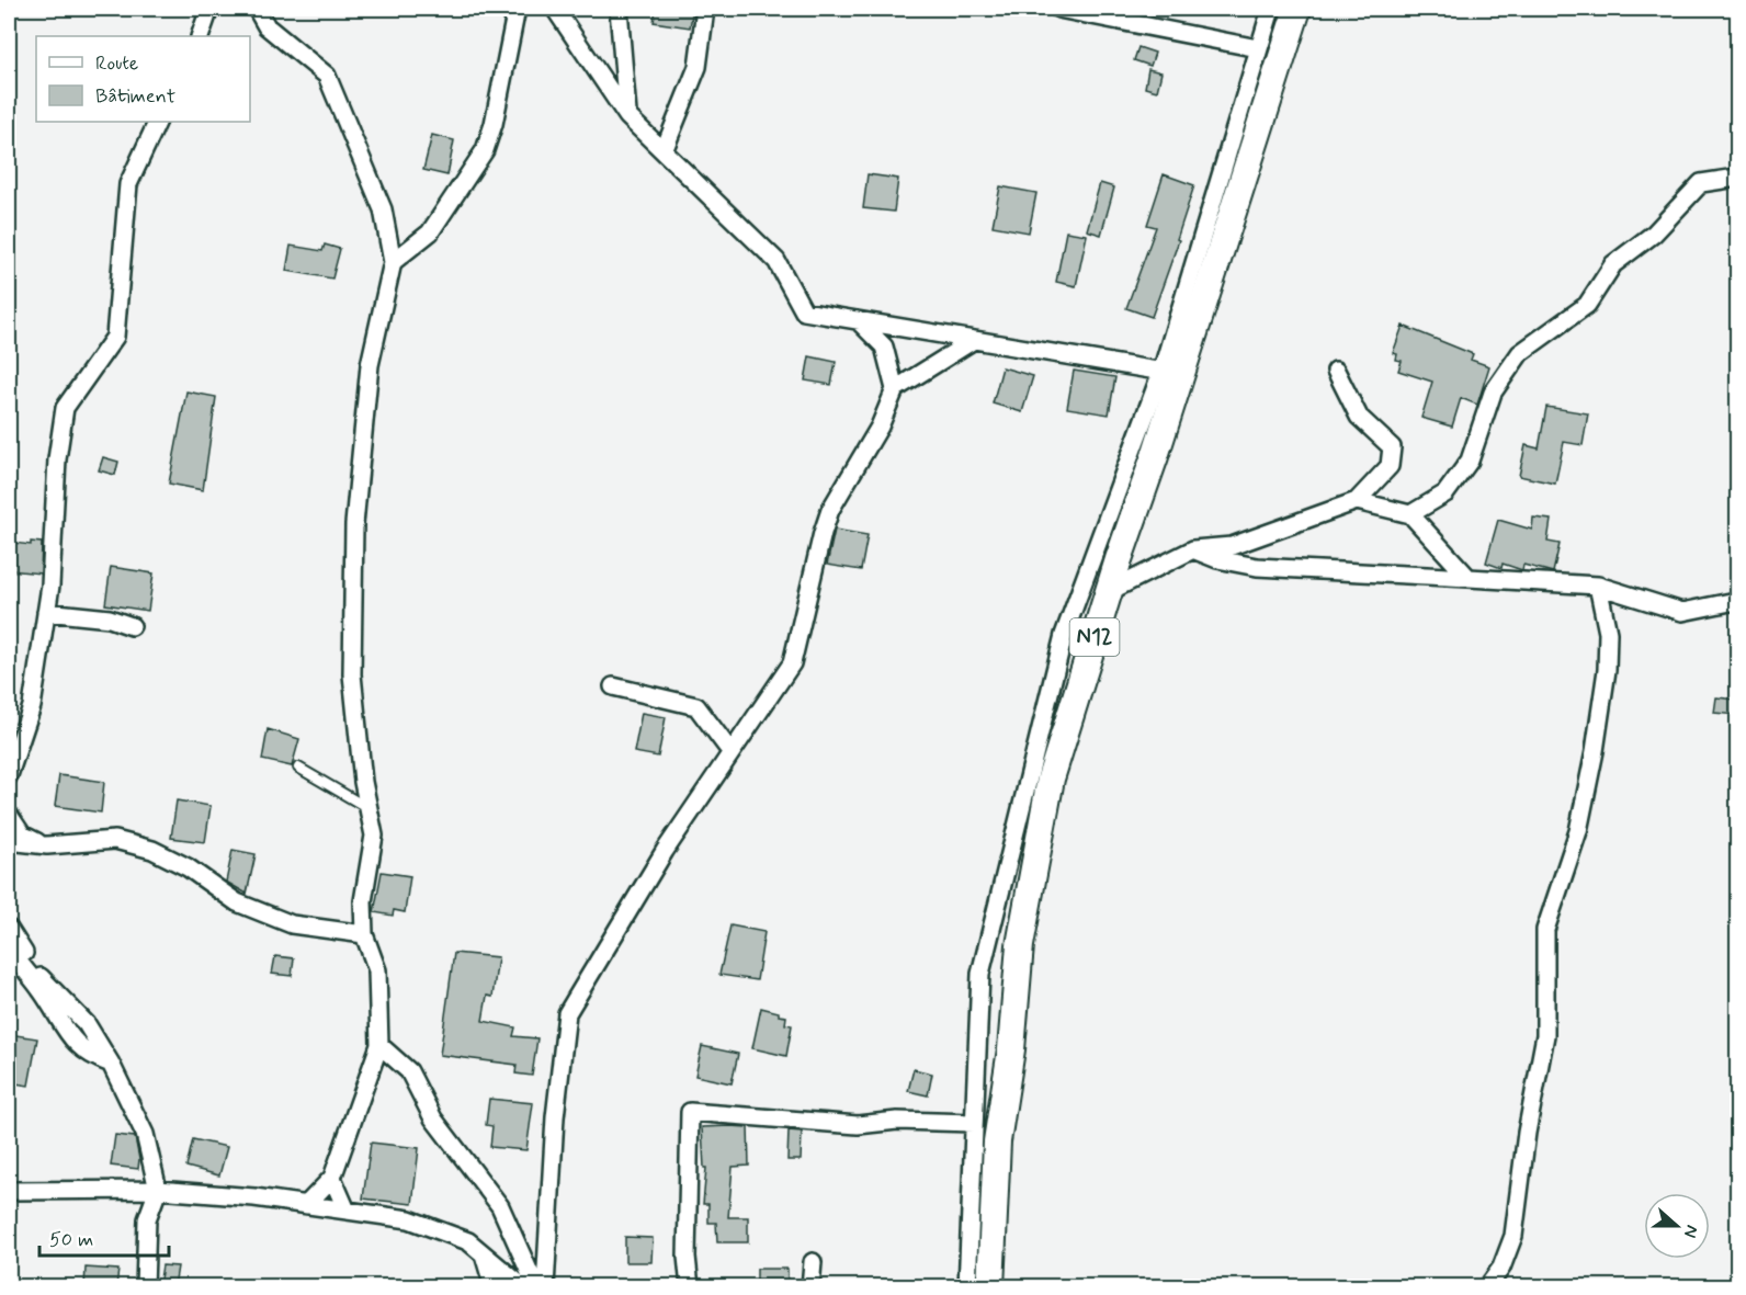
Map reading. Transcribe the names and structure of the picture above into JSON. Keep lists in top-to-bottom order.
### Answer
{
  "streets": {
    "main road": ["N12"]
  },
  "legend": ["Route", "Bâtiment"],
  "scale_bar": "50 m",
  "north": "right"
}
